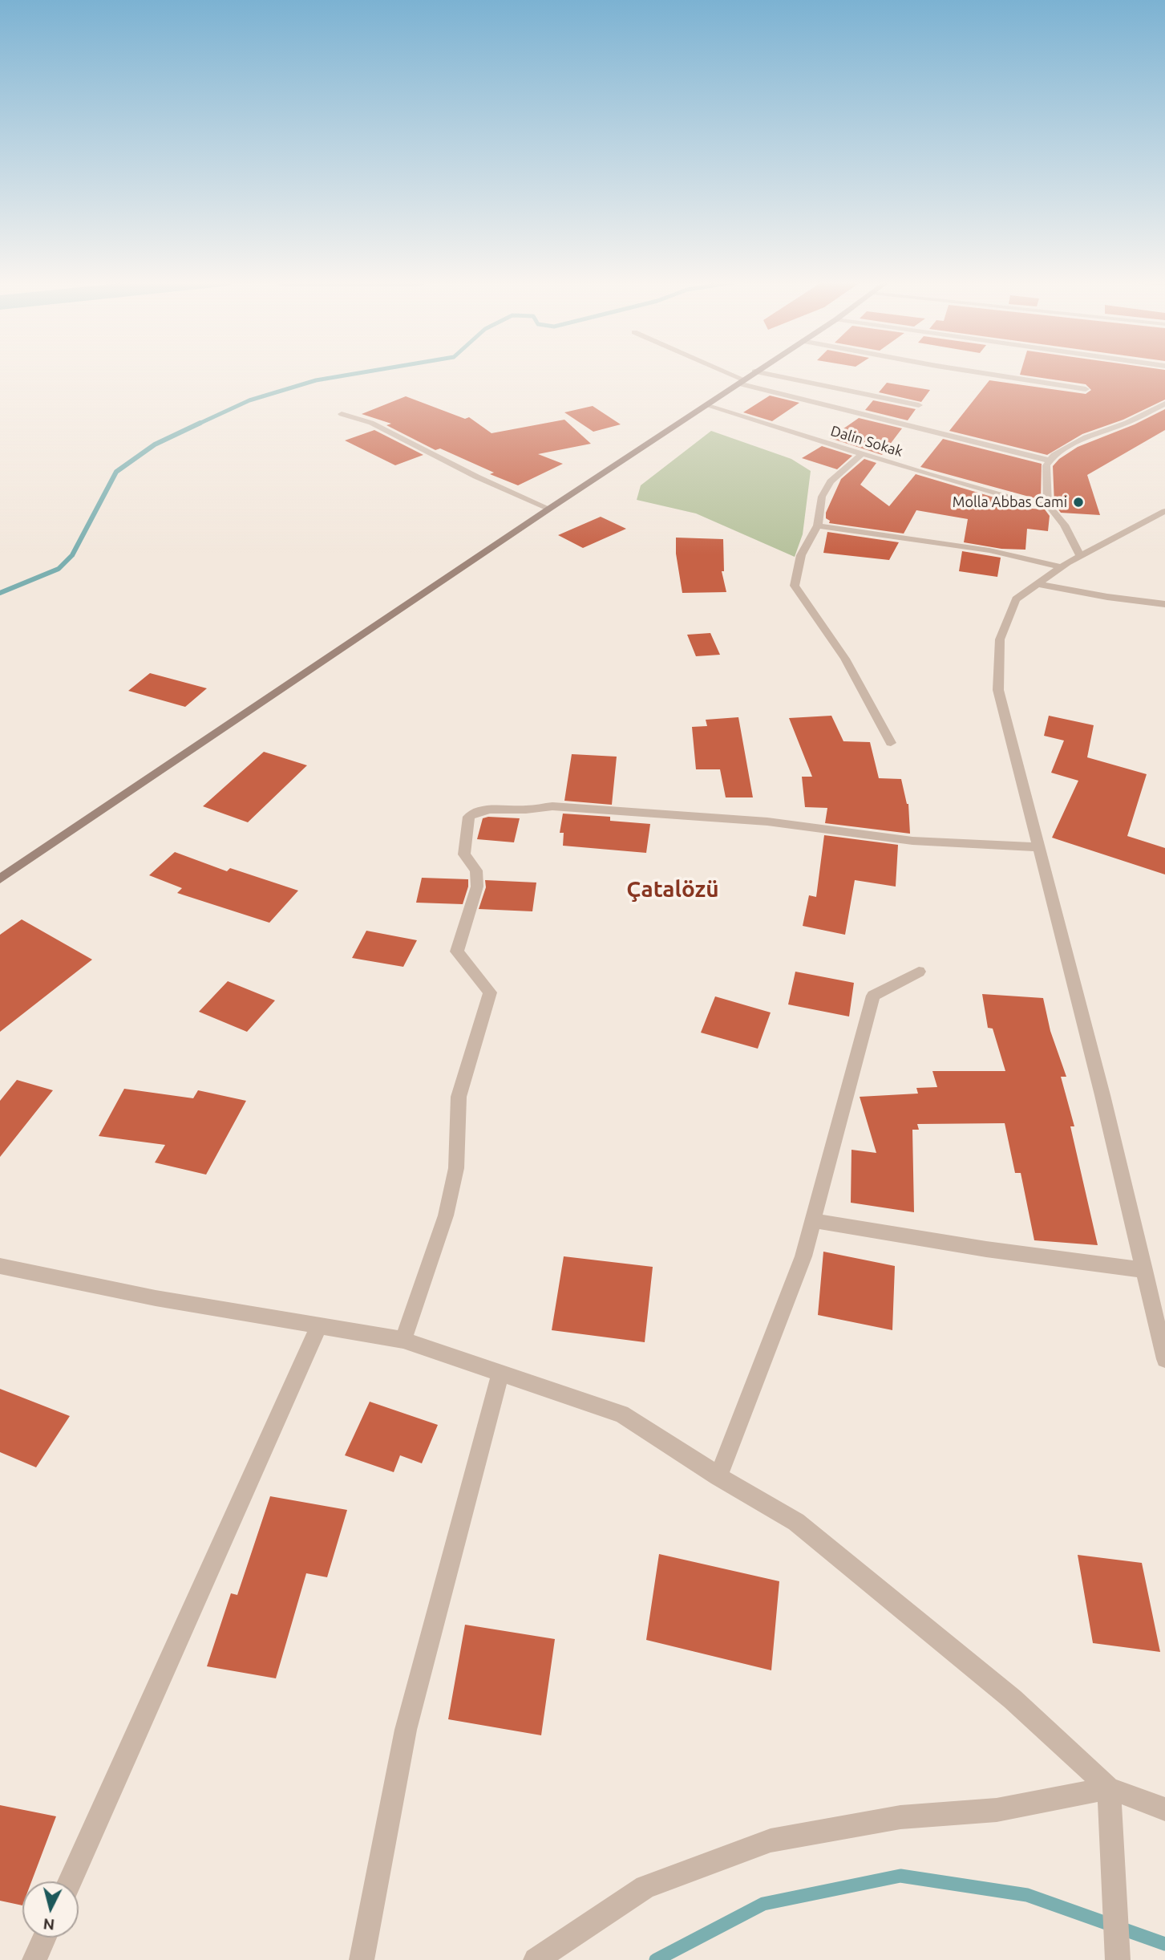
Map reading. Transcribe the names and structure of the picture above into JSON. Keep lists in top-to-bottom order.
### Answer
{
  "streets": {
    "street": ["Dalin Sokak"]
  },
  "districts": ["Çatalözü"],
  "places": ["Molla Abbas Cami"],
  "north": "bottom"
}
